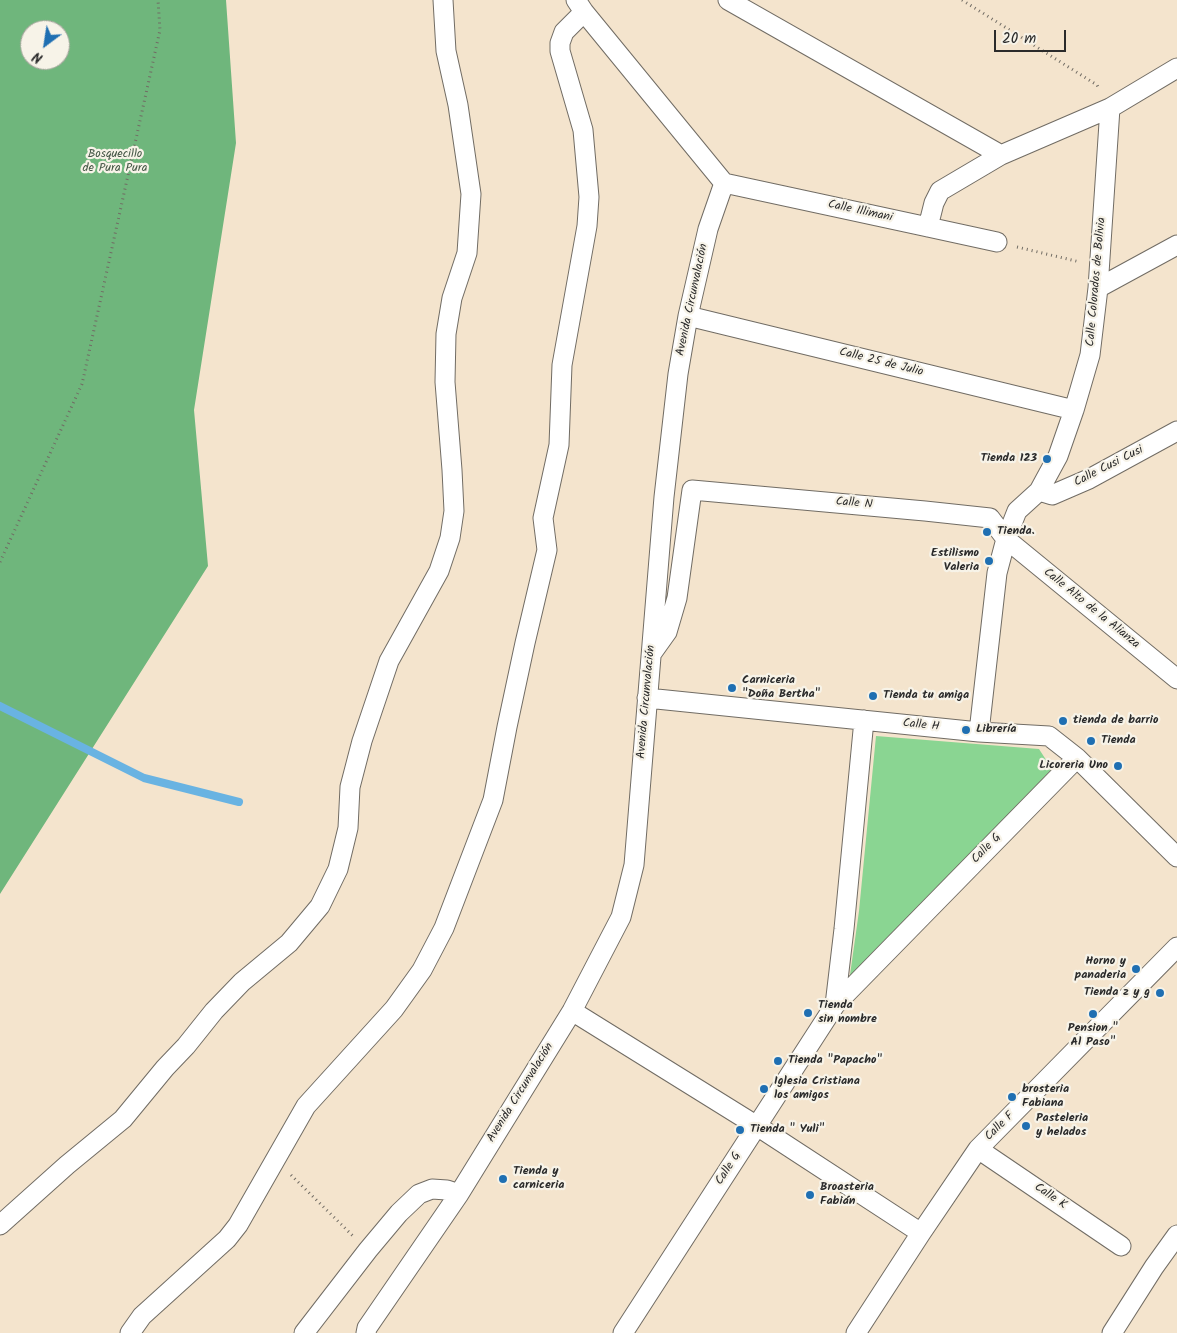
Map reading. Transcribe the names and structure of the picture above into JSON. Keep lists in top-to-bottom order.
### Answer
{
  "streets": {
    "street": [
      "Calle Illimani",
      "Calle Colorados de Bolivia",
      "Avenida Circunvalación",
      "Calle 25 de Julio",
      "Calle Cusi Cusi",
      "Calle N",
      "Calle Alto de la Alianza",
      "Calle H",
      "Calle G",
      "Calle F",
      "Calle K"
    ]
  },
  "crossings": [
    ["Calle Illimani", "Avenida Circunvalación"],
    ["Calle Colorados de Bolivia", "Calle 25 de Julio"],
    ["Calle Colorados de Bolivia", "Calle Cusi Cusi"],
    ["Calle Colorados de Bolivia", "Calle N"],
    ["Calle Colorados de Bolivia", "Calle Alto de la Alianza"],
    ["Calle Colorados de Bolivia", "Calle H"],
    ["Avenida Circunvalación", "Calle 25 de Julio"],
    ["Avenida Circunvalación", "Calle N"],
    ["Avenida Circunvalación", "Calle H"],
    ["Calle N", "Calle Alto de la Alianza"],
    ["Calle H", "Calle G"],
    ["Calle F", "Calle K"]
  ],
  "parks": ["Bosquecillo de Pura Pura"],
  "places": [
    "Tienda 123",
    "Tienda.",
    "Estilismo Valeria",
    "Carniceria \"Doña Bertha\"",
    "Tienda tu amiga",
    "tienda de barrio",
    "Librería",
    "Tienda",
    "Licoreria Uno",
    "Horno y panaderia",
    "Tienda z y g",
    "Tienda sin nombre",
    "Pension \" Al Paso\"",
    "Tienda \"Papacho\"",
    "Iglesia Cristiana los amigos",
    "brosteria Fabiana",
    "Pasteleria y helados",
    "Tienda \" Yuli\"",
    "Tienda y carniceria",
    "Broasteria Fabián"
  ],
  "scale_bar": "20 m",
  "north": "bottom left"
}
